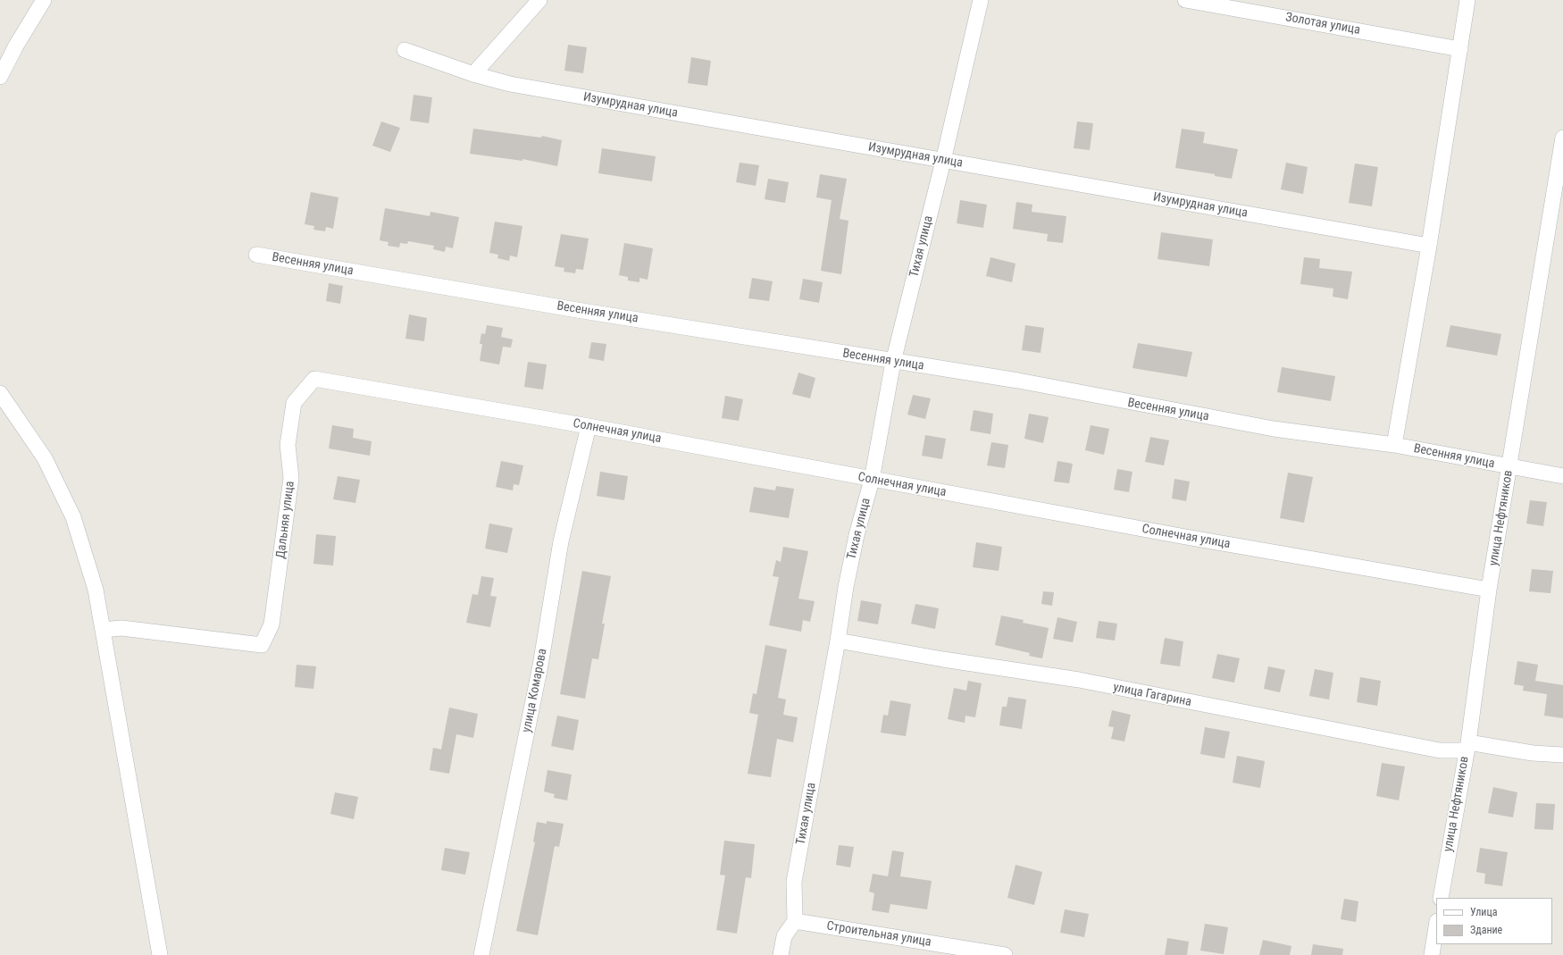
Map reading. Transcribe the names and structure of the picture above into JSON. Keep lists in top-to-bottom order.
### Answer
{
  "streets": {
    "street": [
      "Золотая улица",
      "Изумрудная улица",
      "Тихая улица",
      "Весенняя улица",
      "Солнечная улица",
      "улица Нефтяников",
      "Дальняя улица",
      "улица Комарова",
      "улица Гагарина",
      "Строительная улица"
    ]
  },
  "crossings": [
    ["Изумрудная улица", "Тихая улица"],
    ["Тихая улица", "Весенняя улица"],
    ["Тихая улица", "Солнечная улица"],
    ["Тихая улица", "улица Гагарина"],
    ["Тихая улица", "Строительная улица"],
    ["Весенняя улица", "улица Нефтяников"],
    ["Солнечная улица", "улица Нефтяников"],
    ["Солнечная улица", "Дальняя улица"],
    ["Солнечная улица", "улица Комарова"],
    ["улица Нефтяников", "улица Гагарина"]
  ],
  "legend": ["Улица", "Здание"]
}
